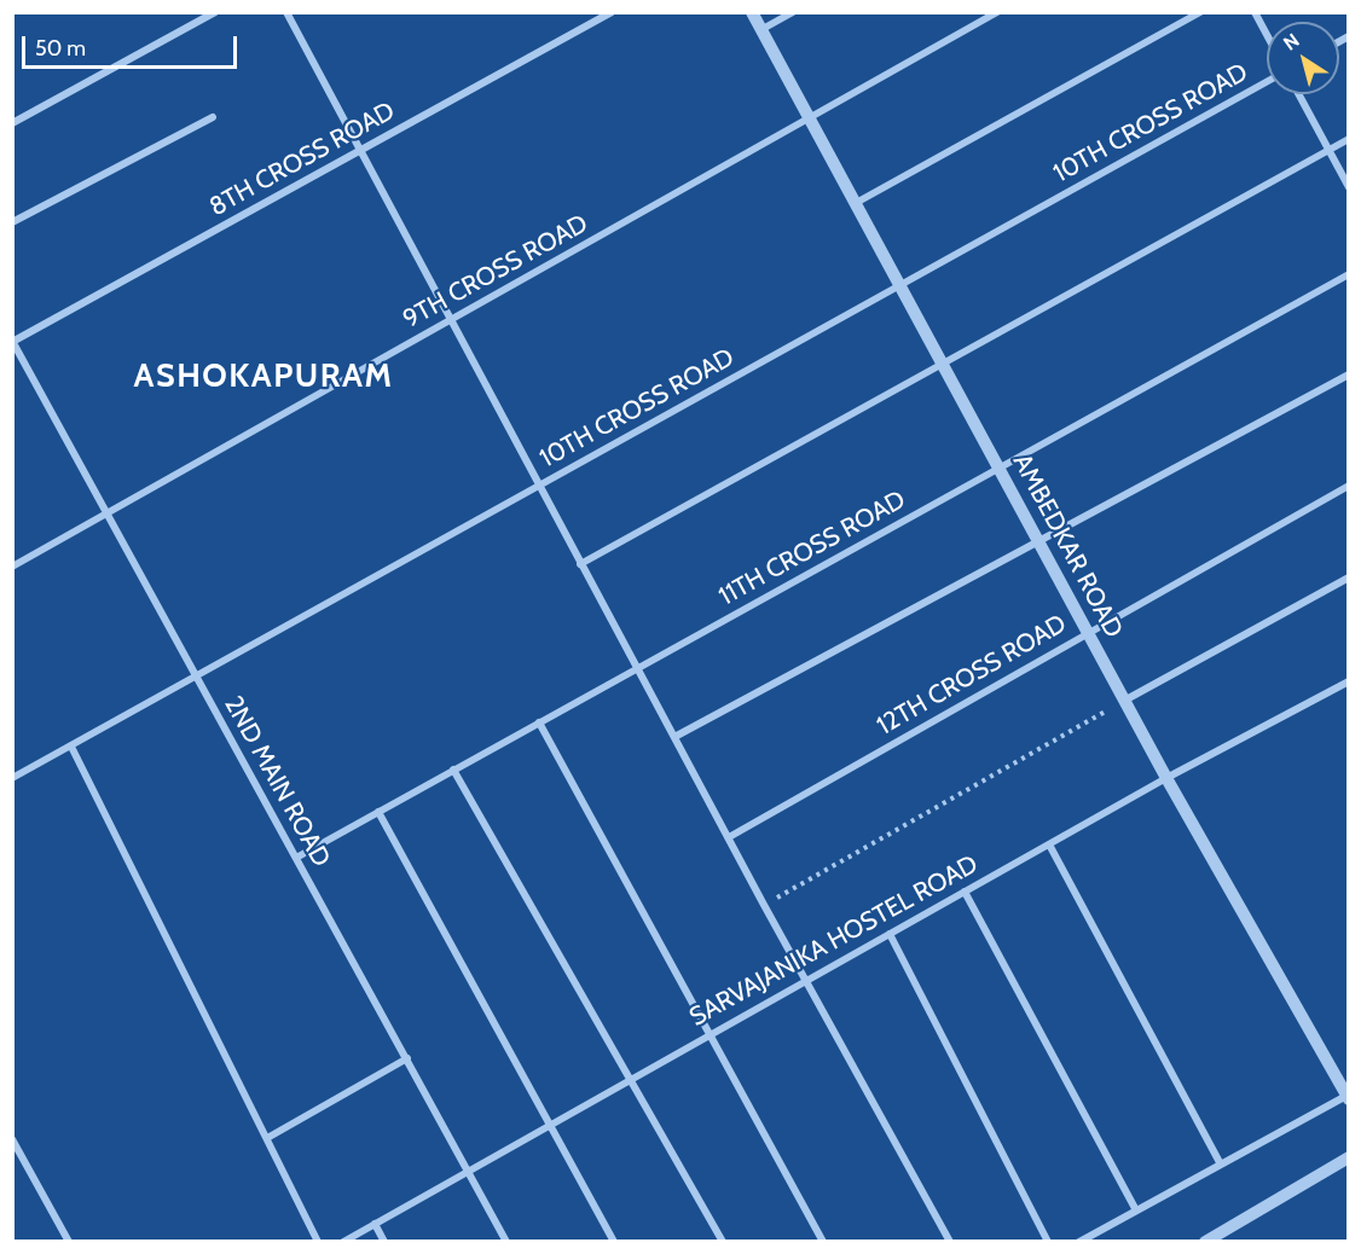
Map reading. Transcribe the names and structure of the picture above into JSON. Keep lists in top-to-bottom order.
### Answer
{
  "streets": {
    "street": [
      "10TH CROSS ROAD",
      "8TH CROSS ROAD",
      "9TH CROSS ROAD",
      "AMBEDKAR ROAD",
      "11TH CROSS ROAD",
      "12TH CROSS ROAD",
      "2ND MAIN ROAD",
      "SARVAJANIKA HOSTEL ROAD"
    ]
  },
  "crossings": [
    ["10TH CROSS ROAD", "AMBEDKAR ROAD"],
    ["10TH CROSS ROAD", "2ND MAIN ROAD"],
    ["8TH CROSS ROAD", "2ND MAIN ROAD"],
    ["9TH CROSS ROAD", "AMBEDKAR ROAD"],
    ["9TH CROSS ROAD", "2ND MAIN ROAD"],
    ["AMBEDKAR ROAD", "11TH CROSS ROAD"],
    ["AMBEDKAR ROAD", "12TH CROSS ROAD"],
    ["AMBEDKAR ROAD", "SARVAJANIKA HOSTEL ROAD"],
    ["11TH CROSS ROAD", "2ND MAIN ROAD"],
    ["2ND MAIN ROAD", "SARVAJANIKA HOSTEL ROAD"]
  ],
  "districts": ["ASHOKAPURAM"],
  "scale_bar": "50 m",
  "north": "top left"
}
